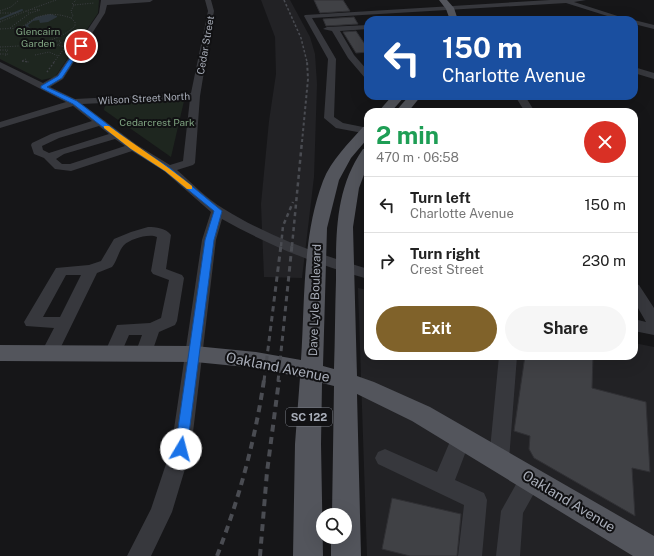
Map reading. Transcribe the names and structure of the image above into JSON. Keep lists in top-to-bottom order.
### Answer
{
  "streets": {
    "main road": ["Dave Lyle Boulevard", "Oakland Avenue", "SC 122"],
    "street": ["Cedar Street", "Wilson Street North"]
  },
  "crossings": [
    ["Cedar Street", "Wilson Street North"]
  ],
  "parks": ["Glencairn Garden", "Cedarcrest Park"],
  "page": {
    "turn": ["150 m", "Charlotte Avenue"],
    "heading": ["2 min", "470 m · 06:58"],
    "list": [
      {
        "name": "Turn left",
        "note": "Charlotte Avenue",
        "value": "150 m"
      },
      {
        "name": "Turn right",
        "note": "Crest Street",
        "value": "230 m"
      }
    ],
    "buttons": ["Exit", "Share"]
  }
}
